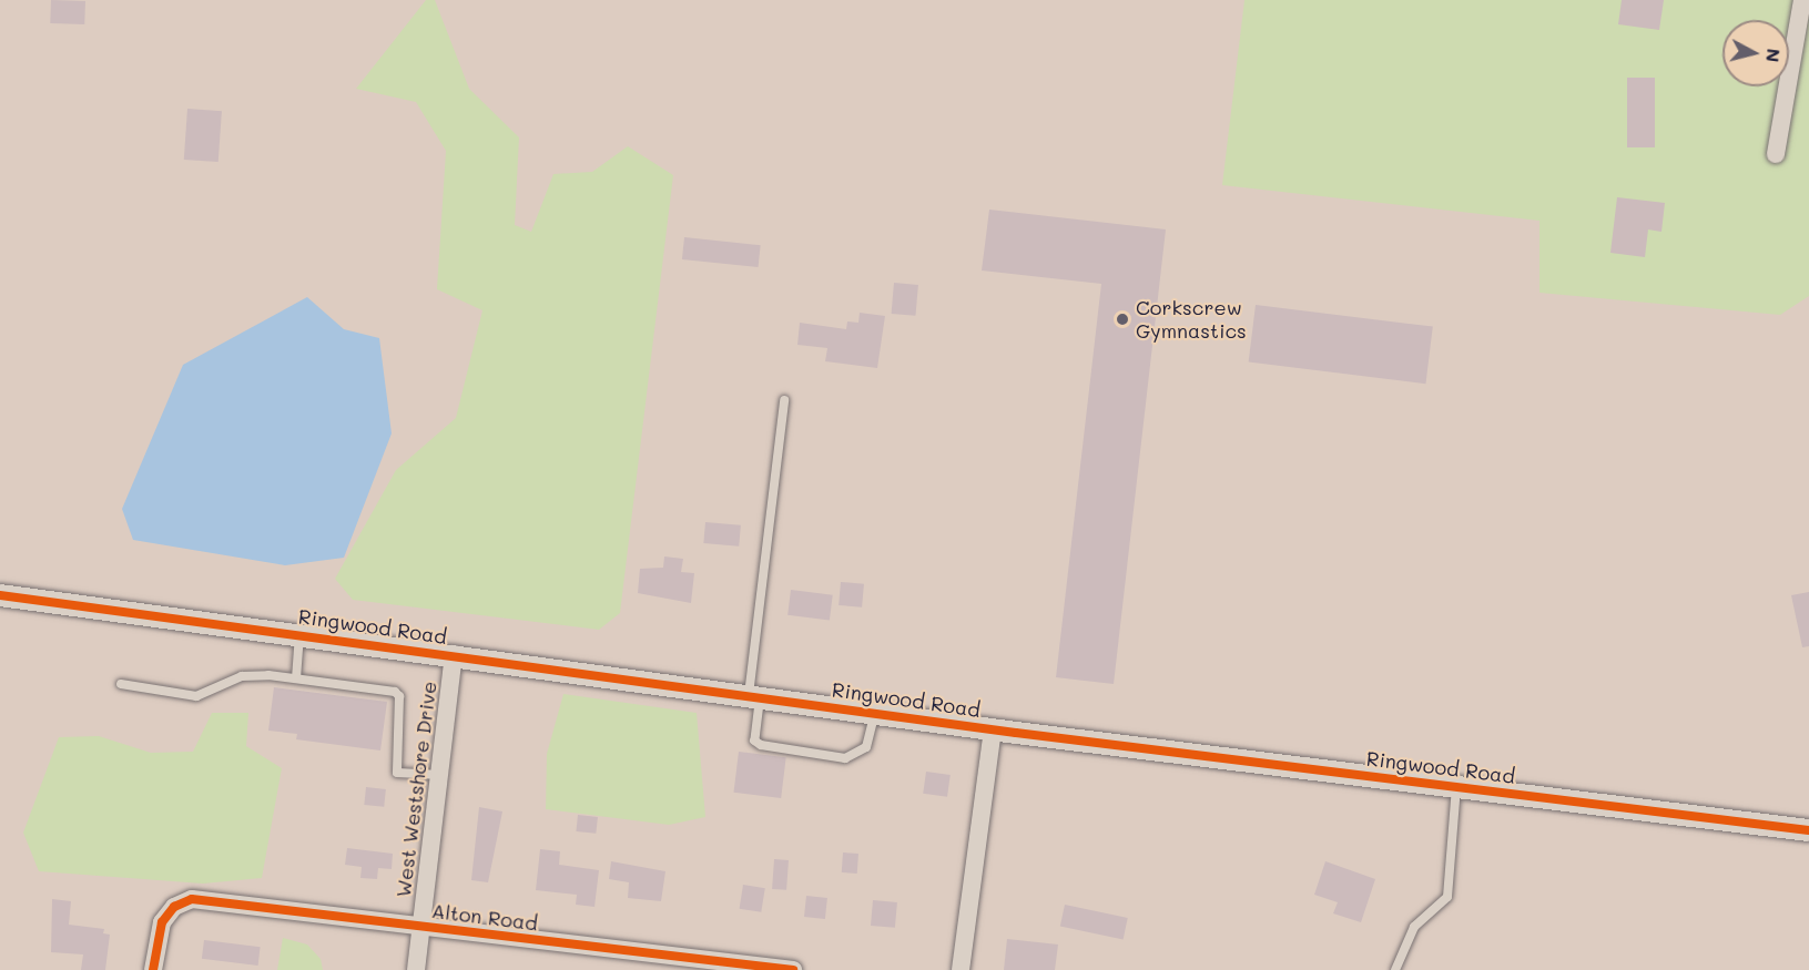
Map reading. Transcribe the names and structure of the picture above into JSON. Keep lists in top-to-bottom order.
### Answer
{
  "streets": {
    "street": ["Ringwood Road", "West Westshore Drive", "Alton Road"]
  },
  "crossings": [
    ["Ringwood Road", "West Westshore Drive"],
    ["West Westshore Drive", "Alton Road"]
  ],
  "places": ["Corkscrew Gymnastics"],
  "north": "right"
}
